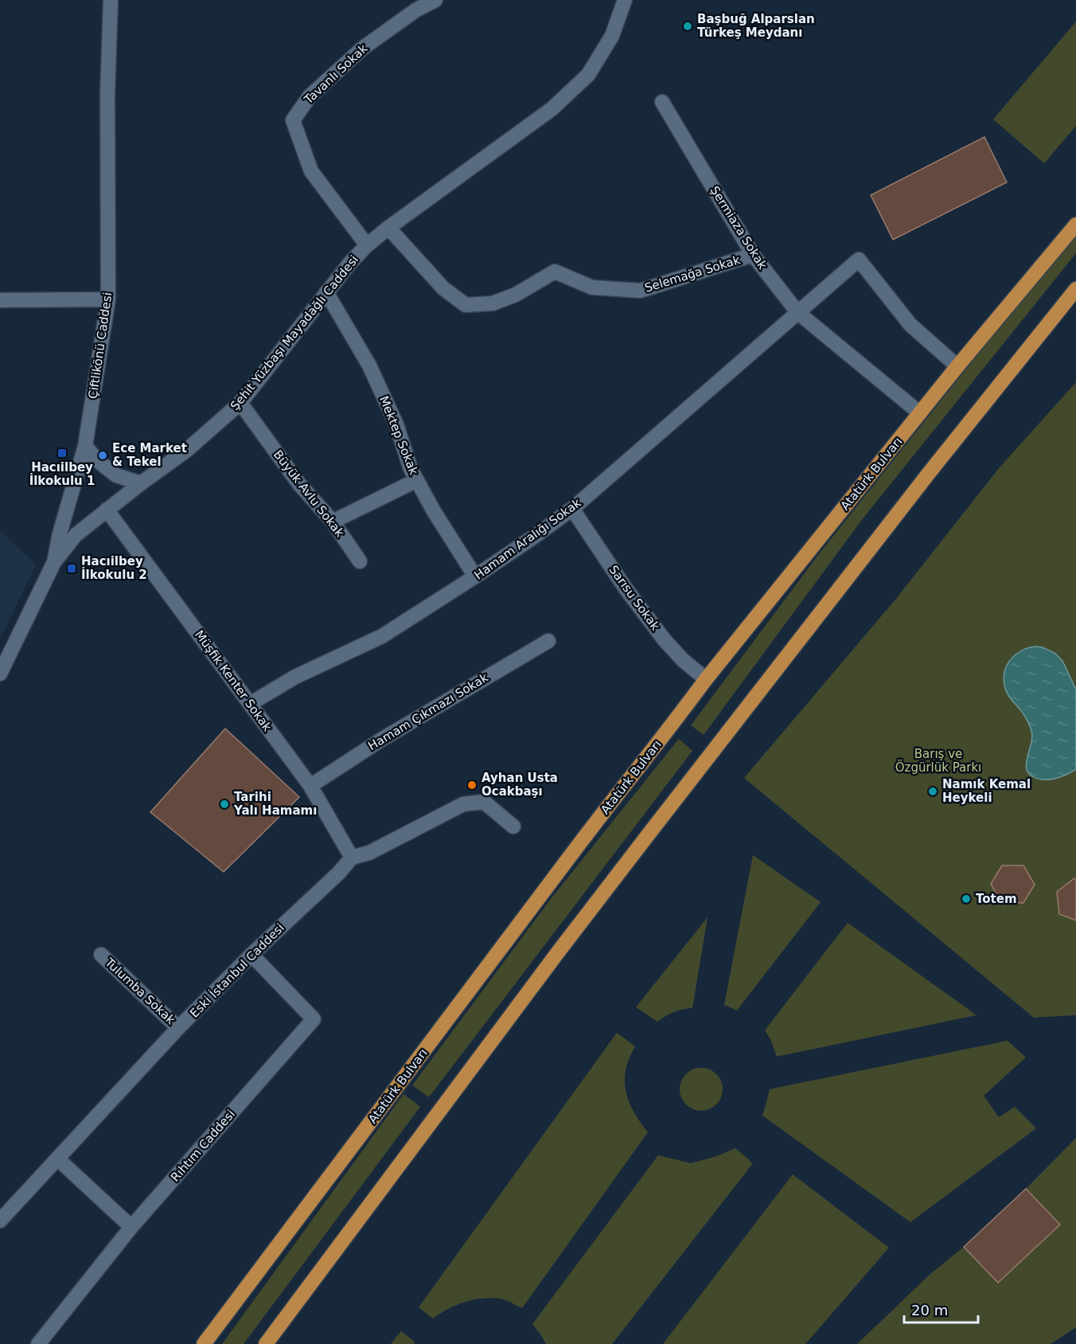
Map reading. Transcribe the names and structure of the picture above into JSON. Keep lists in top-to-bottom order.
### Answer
{
  "streets": {
    "main road": ["Atatürk Bulvarı"],
    "street": [
      "Tavanlı Sokak",
      "Şermiaza Sokak",
      "Selemağa Sokak",
      "Şehit Yüzbaşı Mayadağlı Caddesi",
      "Çiftlikönü Caddesi",
      "Mektep Sokak",
      "Büyük Avlu Sokak",
      "Hamam Aralığı Sokak",
      "Sarısu Sokak",
      "Müşfik Kenter Sokak",
      "Hamam Çıkmazı Sokak",
      "Eski İstanbul Caddesi",
      "Tulumba Sokak",
      "Rıhtım Caddesi"
    ]
  },
  "crossings": [
    ["Tavanlı Sokak", "Şehit Yüzbaşı Mayadağlı Caddesi"],
    ["Şermiaza Sokak", "Selemağa Sokak"],
    ["Şermiaza Sokak", "Atatürk Bulvarı"],
    ["Şermiaza Sokak", "Hamam Aralığı Sokak"],
    ["Selemağa Sokak", "Şehit Yüzbaşı Mayadağlı Caddesi"],
    ["Şehit Yüzbaşı Mayadağlı Caddesi", "Çiftlikönü Caddesi"],
    ["Şehit Yüzbaşı Mayadağlı Caddesi", "Mektep Sokak"],
    ["Şehit Yüzbaşı Mayadağlı Caddesi", "Büyük Avlu Sokak"],
    ["Şehit Yüzbaşı Mayadağlı Caddesi", "Müşfik Kenter Sokak"],
    ["Mektep Sokak", "Hamam Aralığı Sokak"],
    ["Atatürk Bulvarı", "Hamam Aralığı Sokak"],
    ["Atatürk Bulvarı", "Sarısu Sokak"],
    ["Hamam Aralığı Sokak", "Sarısu Sokak"],
    ["Hamam Aralığı Sokak", "Müşfik Kenter Sokak"],
    ["Müşfik Kenter Sokak", "Hamam Çıkmazı Sokak"],
    ["Müşfik Kenter Sokak", "Eski İstanbul Caddesi"],
    ["Eski İstanbul Caddesi", "Tulumba Sokak"],
    ["Eski İstanbul Caddesi", "Rıhtım Caddesi"]
  ],
  "parks": ["Barış ve Özgürlük Parkı"],
  "places": {
    "other": [
      "Başbuğ Alparslan Türkeş Meydanı",
      "Ece Market & Tekel",
      "Ayhan Usta Ocakbaşı",
      "Namık Kemal Heykeli",
      "Tarihi Yalı Hamamı",
      "Totem"
    ],
    "transit": ["Hacıilbey İlkokulu 1", "Hacıilbey İlkokulu 2"]
  },
  "scale_bar": "20 m"
}
